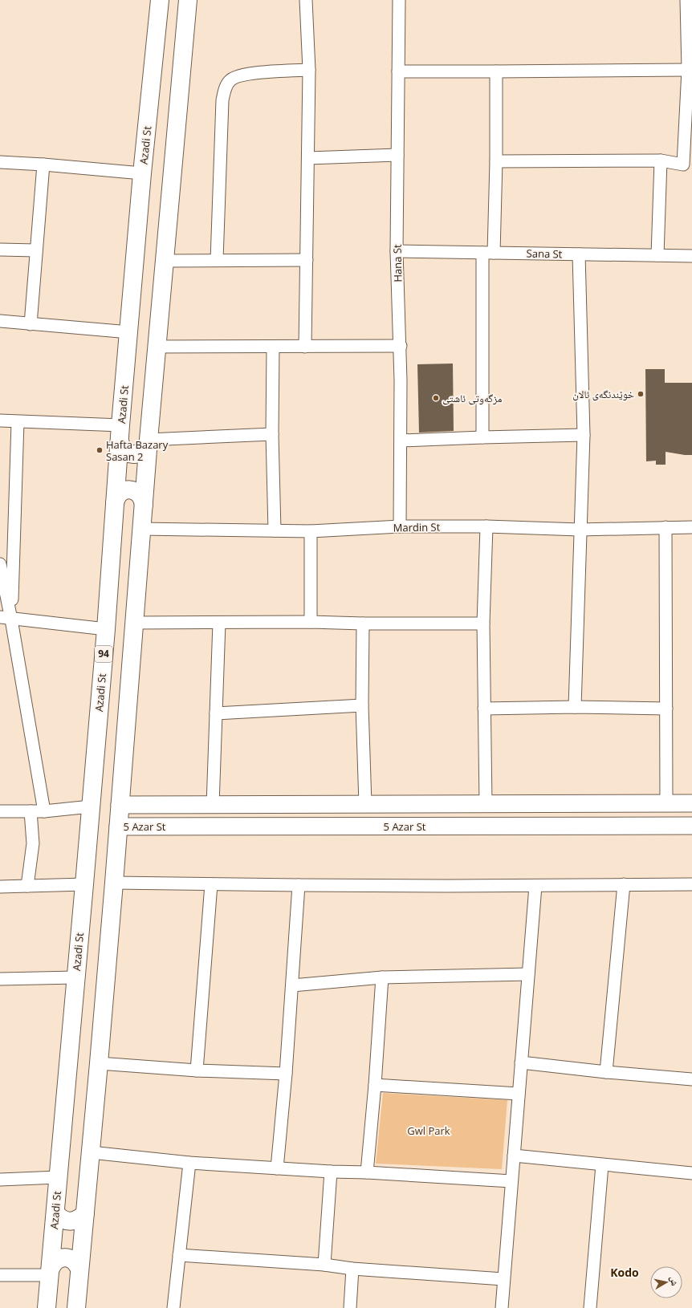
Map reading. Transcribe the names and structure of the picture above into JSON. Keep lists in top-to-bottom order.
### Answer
{
  "streets": {
    "main road": ["Azadi St", "94", "5 Azar St"],
    "street": ["Sana St", "Hana St", "Mardin St"]
  },
  "crossings": [
    ["Sana St", "Hana St"],
    ["Hana St", "Mardin St"]
  ],
  "districts": ["Kodo"],
  "parks": ["Gwl Park"],
  "places": ["خوێندنگەی ئالان", "مزگەوتی ئاشتی", "Hafta Bazary Sasan 2"],
  "north": "right"
}
